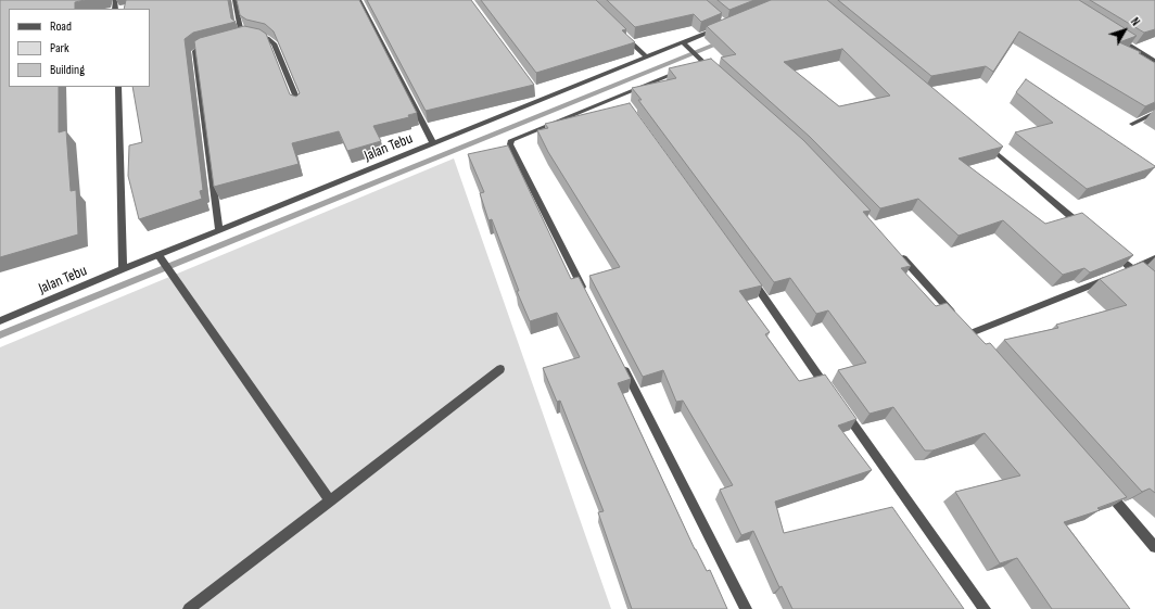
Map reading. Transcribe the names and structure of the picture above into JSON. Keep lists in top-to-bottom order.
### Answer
{
  "streets": {
    "street": ["Jalan Tebu"]
  },
  "legend": ["Road", "Park", "Building"],
  "north": "top right"
}
